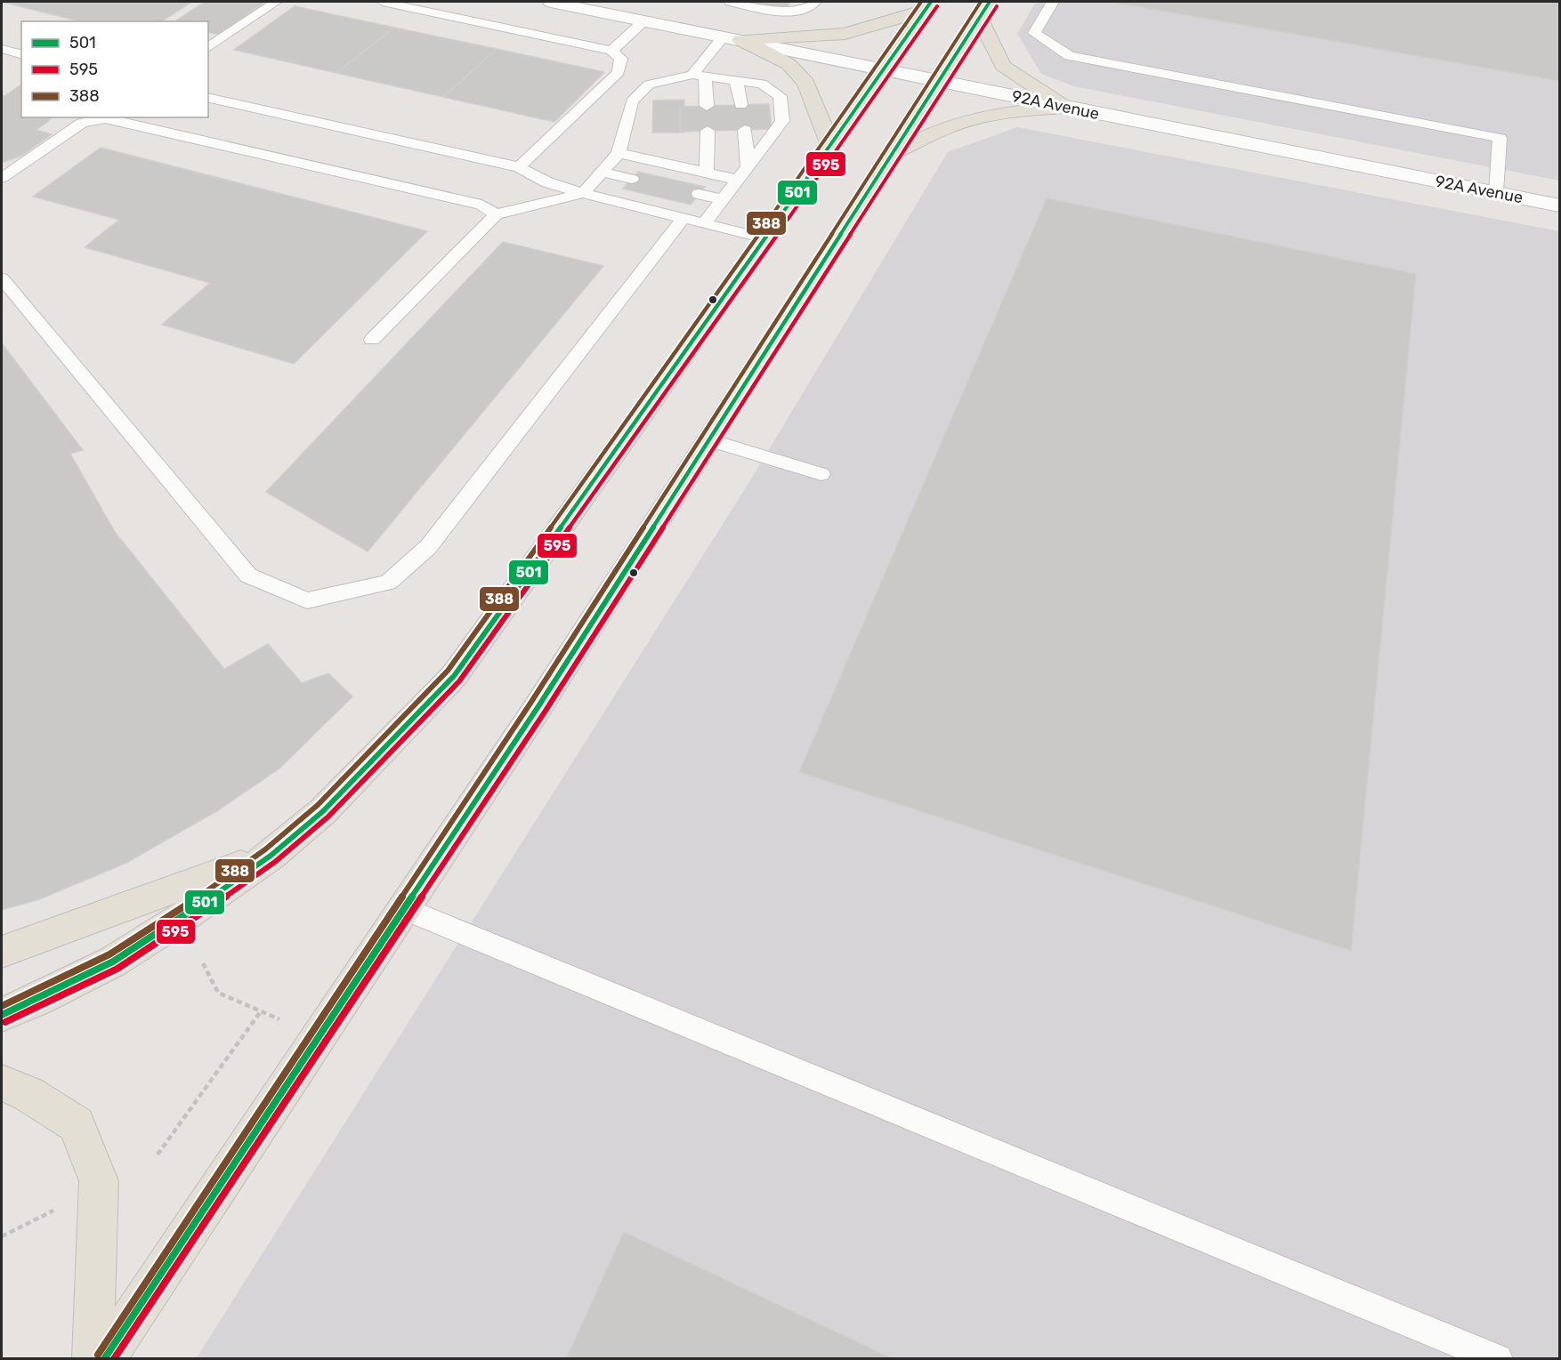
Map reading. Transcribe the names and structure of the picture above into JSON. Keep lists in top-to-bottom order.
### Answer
{
  "streets": {
    "street": ["92A Avenue"]
  },
  "lines": ["transit line 501", "transit line 388", "transit line 595"],
  "legend": ["501", "595", "388"]
}
